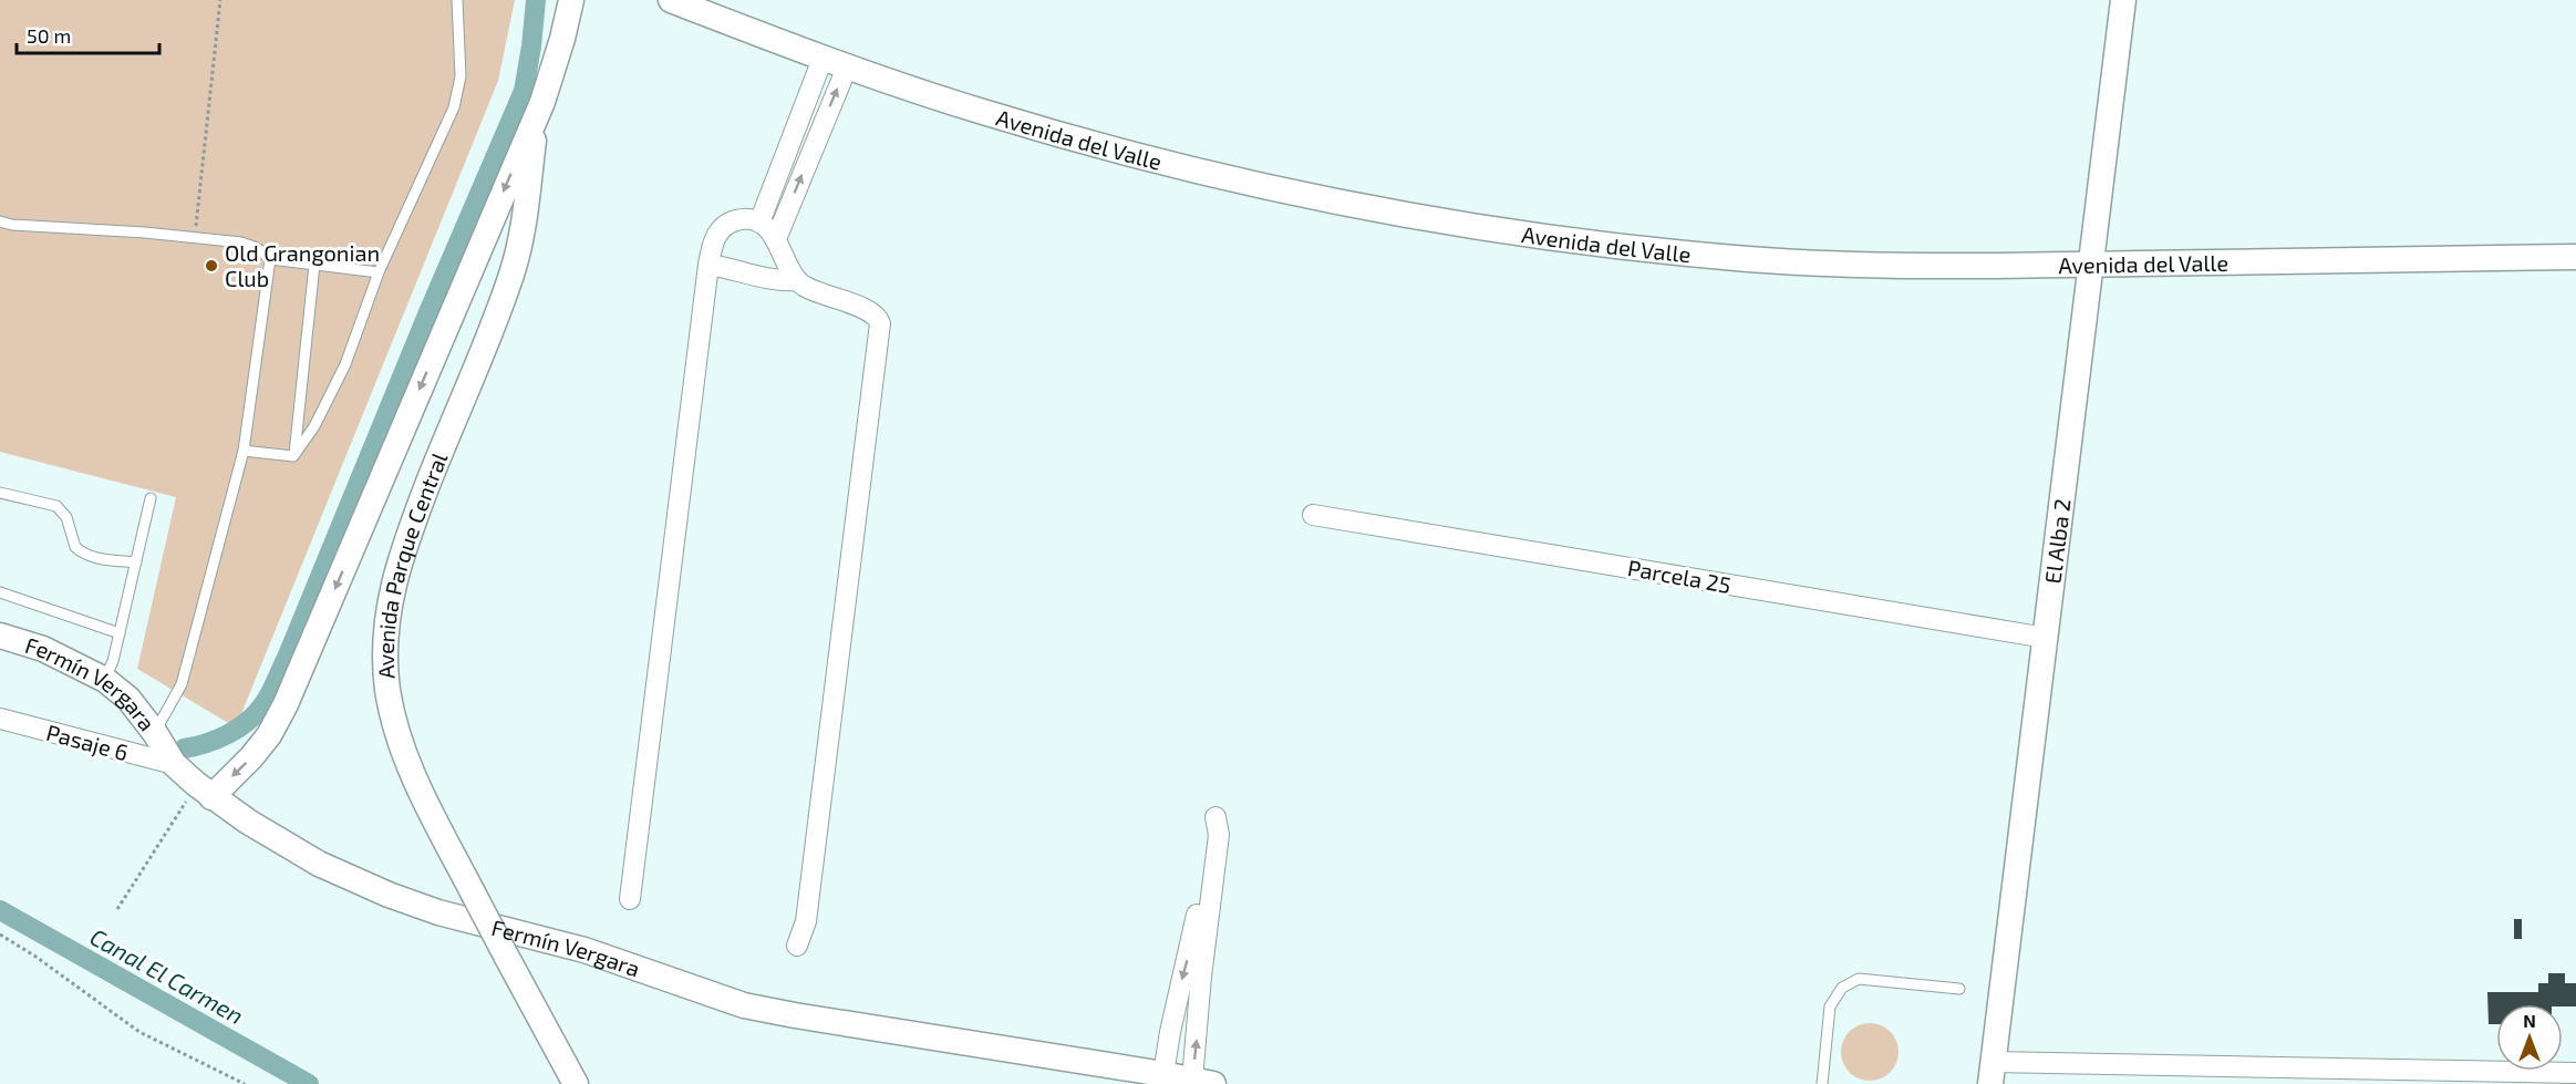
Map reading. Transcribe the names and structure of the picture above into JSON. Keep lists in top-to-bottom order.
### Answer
{
  "streets": {
    "street": [
      "Avenida del Valle",
      "El Alba 2",
      "Avenida Parque Central",
      "Parcela 25",
      "Fermín Vergara",
      "Pasaje 6"
    ]
  },
  "crossings": [
    ["Avenida del Valle", "El Alba 2"],
    ["El Alba 2", "Parcela 25"],
    ["Fermín Vergara", "Pasaje 6"]
  ],
  "water": ["Canal El Carmen"],
  "places": ["Old Grangonian Club"],
  "scale_bar": "50 m",
  "north": "top"
}
